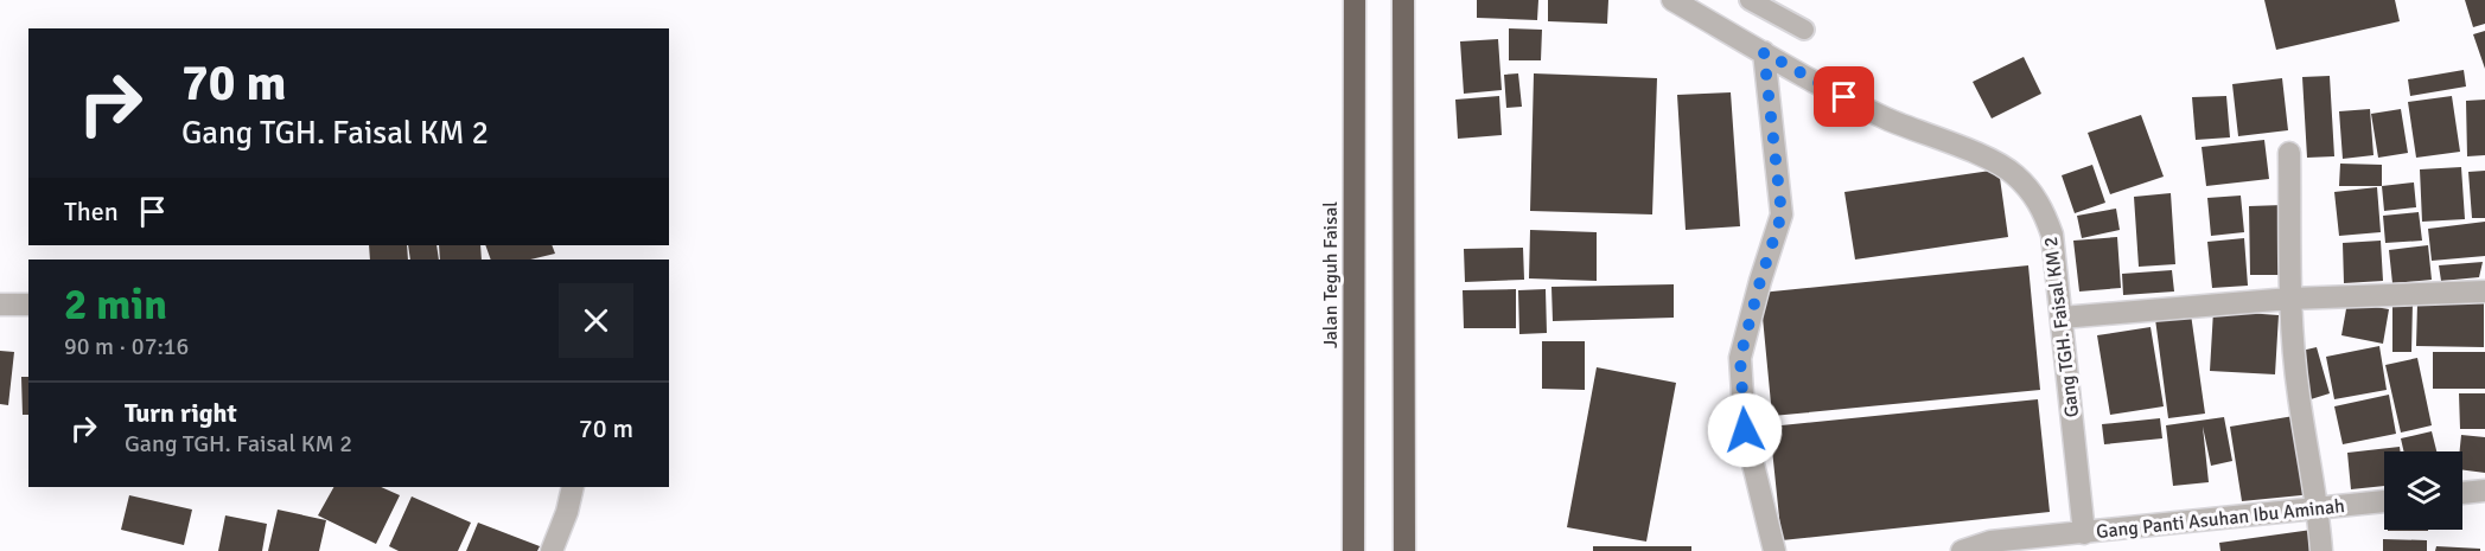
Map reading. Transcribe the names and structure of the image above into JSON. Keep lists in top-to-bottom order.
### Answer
{
  "streets": {
    "highway": ["Jalan Teguh Faisal"],
    "street": ["Gang TGH. Faisal KM 2", "Gang Panti Asuhan Ibu Aminah"]
  },
  "crossings": [
    ["Gang TGH. Faisal KM 2", "Gang Panti Asuhan Ibu Aminah"]
  ],
  "page": {
    "turn": ["70 m", "Gang TGH. Faisal KM 2"],
    "then": "Then",
    "heading": ["2 min", "90 m · 07:16"],
    "list": [
      {
        "name": "Turn right",
        "note": "Gang TGH. Faisal KM 2",
        "value": "70 m"
      }
    ]
  }
}
